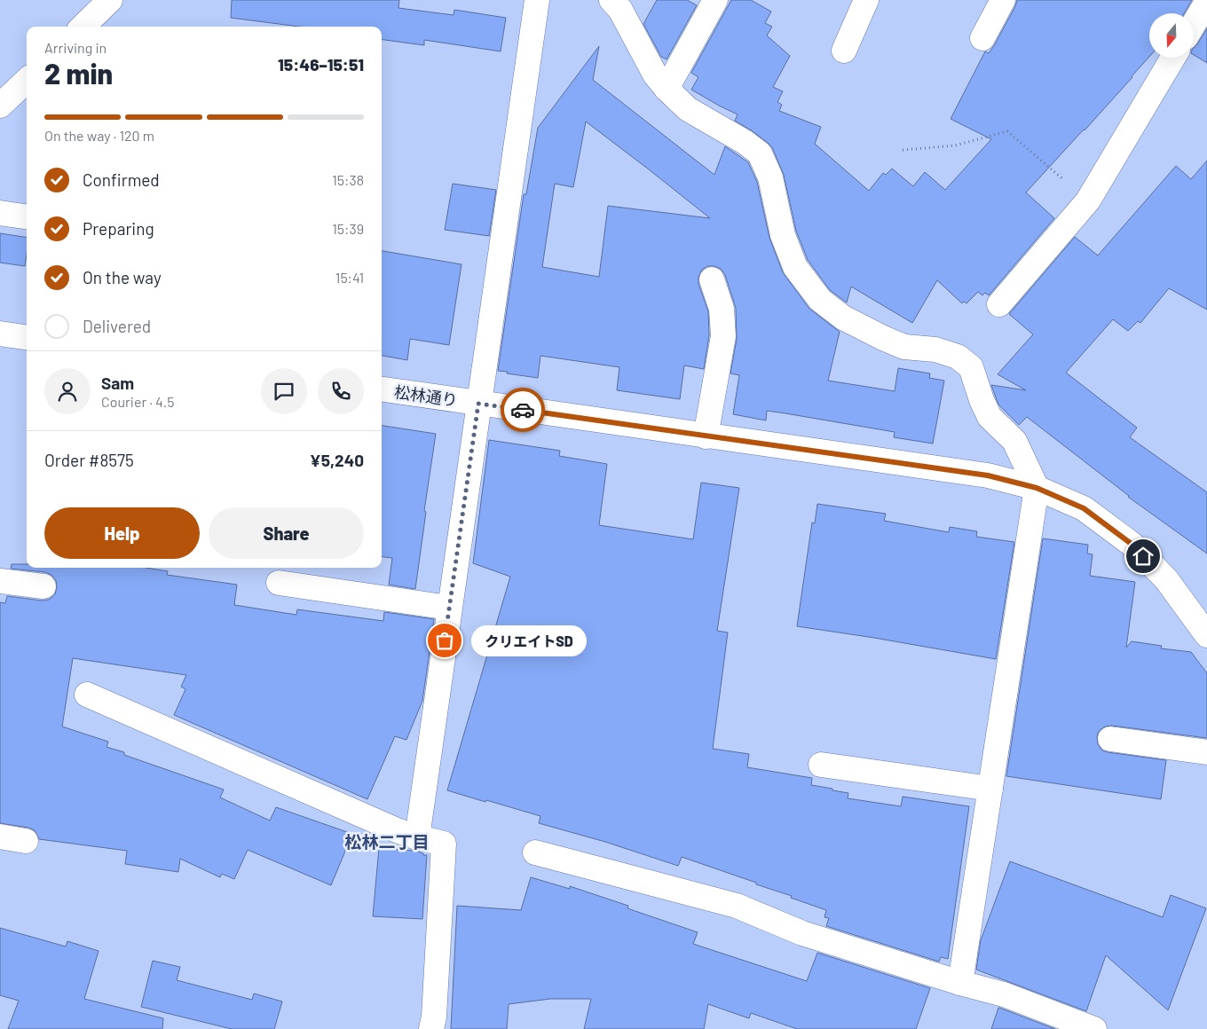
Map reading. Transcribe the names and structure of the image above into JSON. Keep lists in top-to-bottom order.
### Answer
{
  "streets": {
    "street": ["松林通り"]
  },
  "districts": ["松林二丁目"],
  "places": ["クリエイトSD"],
  "north": "bottom",
  "page": {
    "heading": ["2 min", "Arriving in", "15:46–15:51"],
    "panel": [
      "Sam",
      "Courier · 4.5",
      "Order #8575",
      "¥5,240"
    ],
    "bar": "On the way · 120 m",
    "list": [
      ["Confirmed", "15:38"],
      ["Preparing", "15:39"],
      ["On the way", "15:41"],
      "Delivered"
    ],
    "buttons": ["Help", "Share"],
    "bubble": "クリエイトSD"
  }
}
